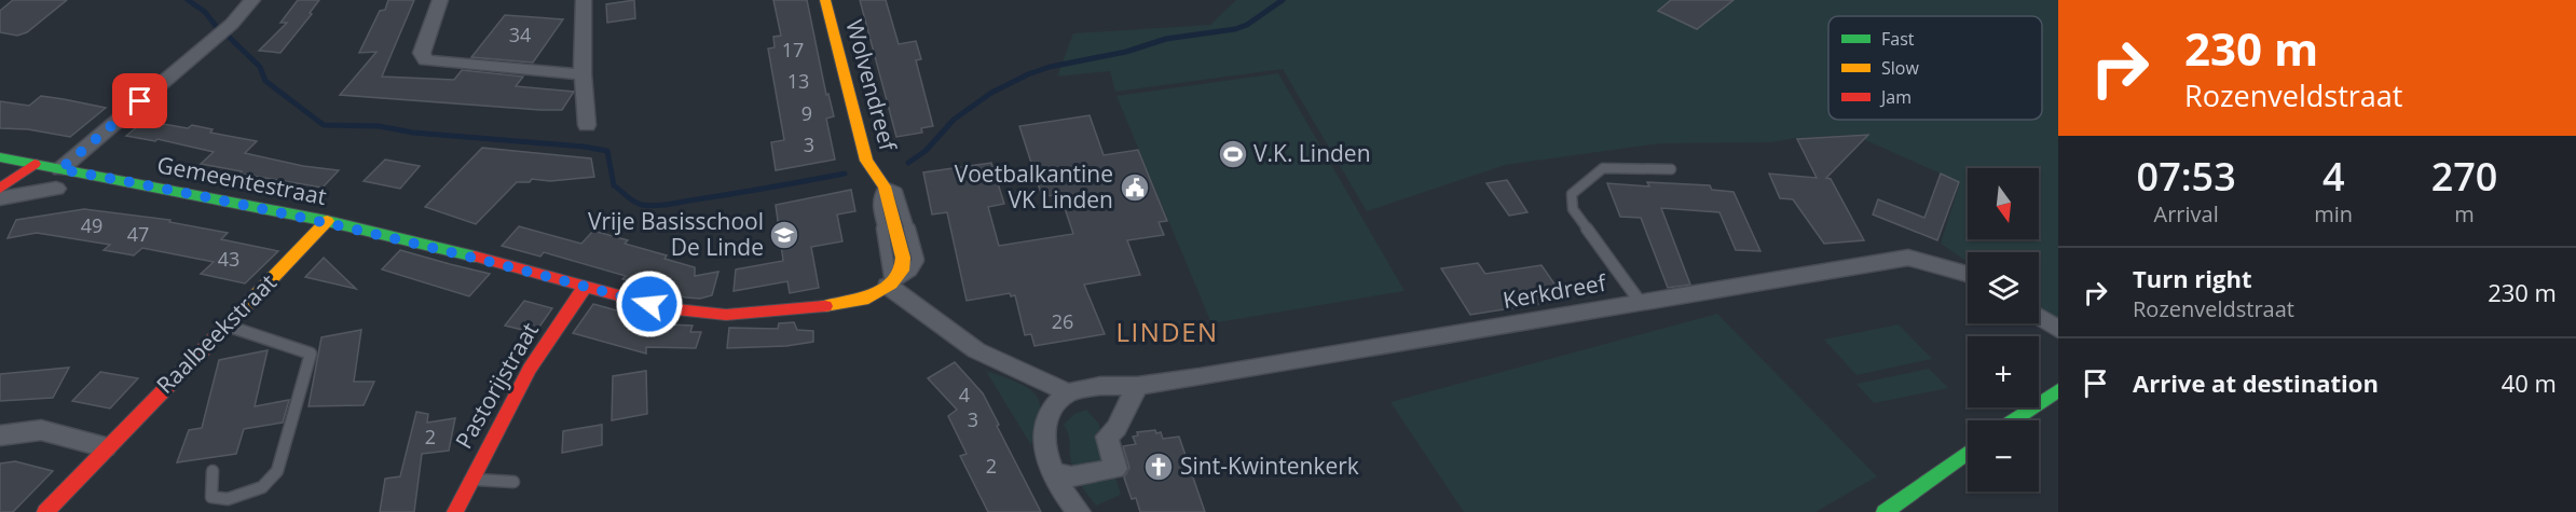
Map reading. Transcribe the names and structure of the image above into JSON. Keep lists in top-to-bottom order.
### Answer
{
  "streets": {
    "street": [
      "Wolvendreef",
      "Gemeentestraat",
      "Kerkdreef",
      "Raalbeekstraat",
      "Pastorijstraat"
    ]
  },
  "crossings": [
    ["Wolvendreef", "Gemeentestraat"],
    ["Gemeentestraat", "Raalbeekstraat"],
    ["Gemeentestraat", "Pastorijstraat"]
  ],
  "districts": ["LINDEN"],
  "places": {
    "sports": ["V.K. Linden"],
    "public building": ["Voetbalkantine VK Linden"],
    "school or university": ["Vrije Basisschool De Linde"],
    "church": ["Sint-Kwintenkerk"]
  },
  "house_numbers": [
    "34",
    "17",
    "13",
    "9",
    "3",
    "49",
    "47",
    "43",
    "26",
    "4",
    "3",
    "2",
    "2"
  ],
  "legend": ["Fast", "Slow", "Jam"],
  "north": "bottom",
  "page": {
    "turn": ["230 m", "Rozenveldstraat"],
    "eta": [
      "07:53",
      "Arrival",
      "4",
      "min",
      "270",
      "m"
    ],
    "map_buttons": ["+", "−"],
    "list": [
      {
        "name": "Turn right",
        "note": "Rozenveldstraat",
        "value": "230 m"
      },
      {
        "name": "Arrive at destination",
        "value": "40 m"
      }
    ]
  }
}
